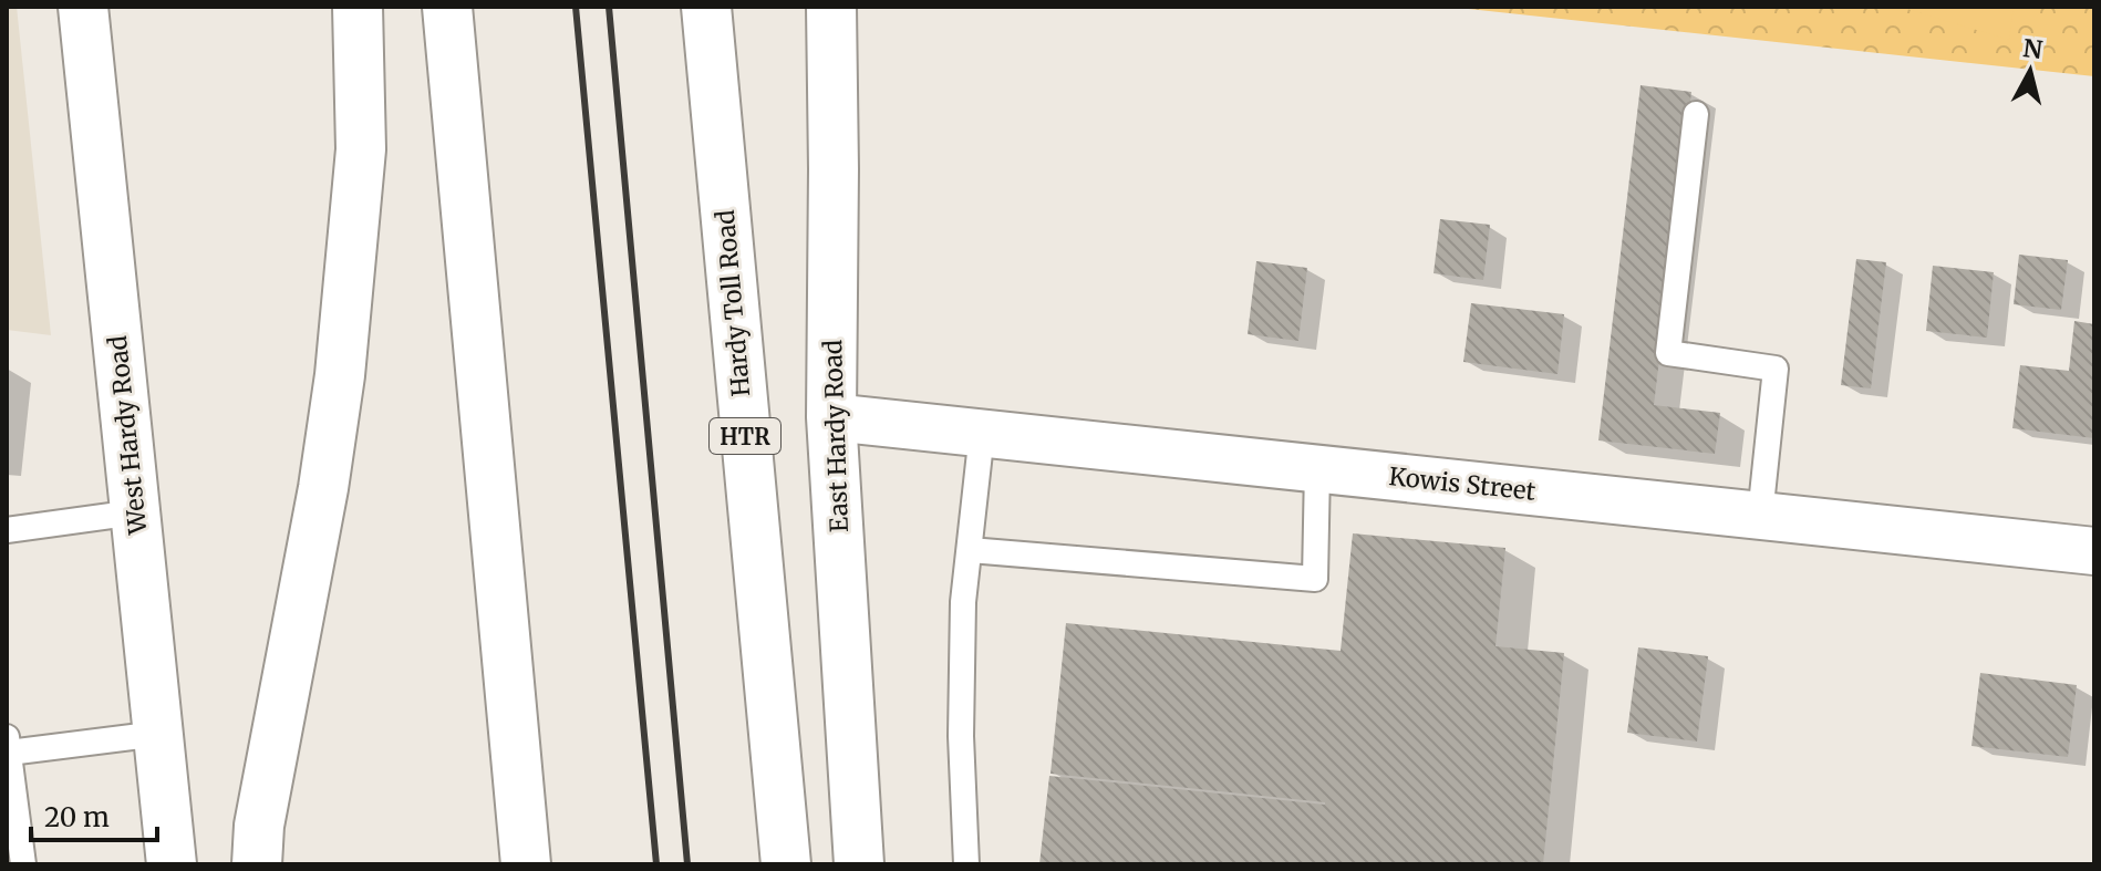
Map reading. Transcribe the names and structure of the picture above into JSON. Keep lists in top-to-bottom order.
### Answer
{
  "streets": {
    "main road": [
      "Hardy Toll Road",
      "West Hardy Road",
      "HTR",
      "East Hardy Road"
    ],
    "street": ["Kowis Street"]
  },
  "crossings": [
    ["East Hardy Road", "Kowis Street"]
  ],
  "scale_bar": "20 m",
  "north": "top"
}
